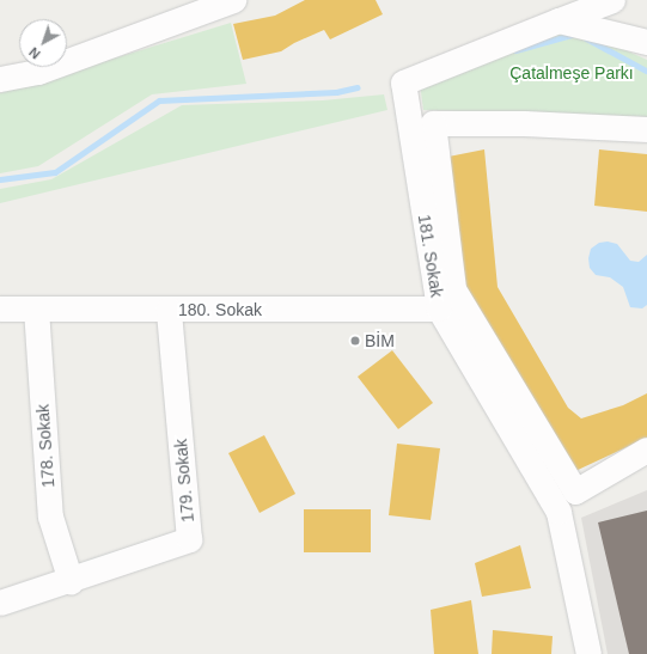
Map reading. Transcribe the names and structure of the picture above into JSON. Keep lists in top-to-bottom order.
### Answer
{
  "streets": {
    "street": [
      "181. Sokak",
      "180. Sokak",
      "178. Sokak",
      "179. Sokak"
    ]
  },
  "crossings": [
    ["181. Sokak", "180. Sokak"],
    ["180. Sokak", "178. Sokak"],
    ["180. Sokak", "179. Sokak"],
    ["178. Sokak", "179. Sokak"]
  ],
  "parks": ["Çatalmeşe Parkı"],
  "places": ["BİM"],
  "north": "bottom left"
}
